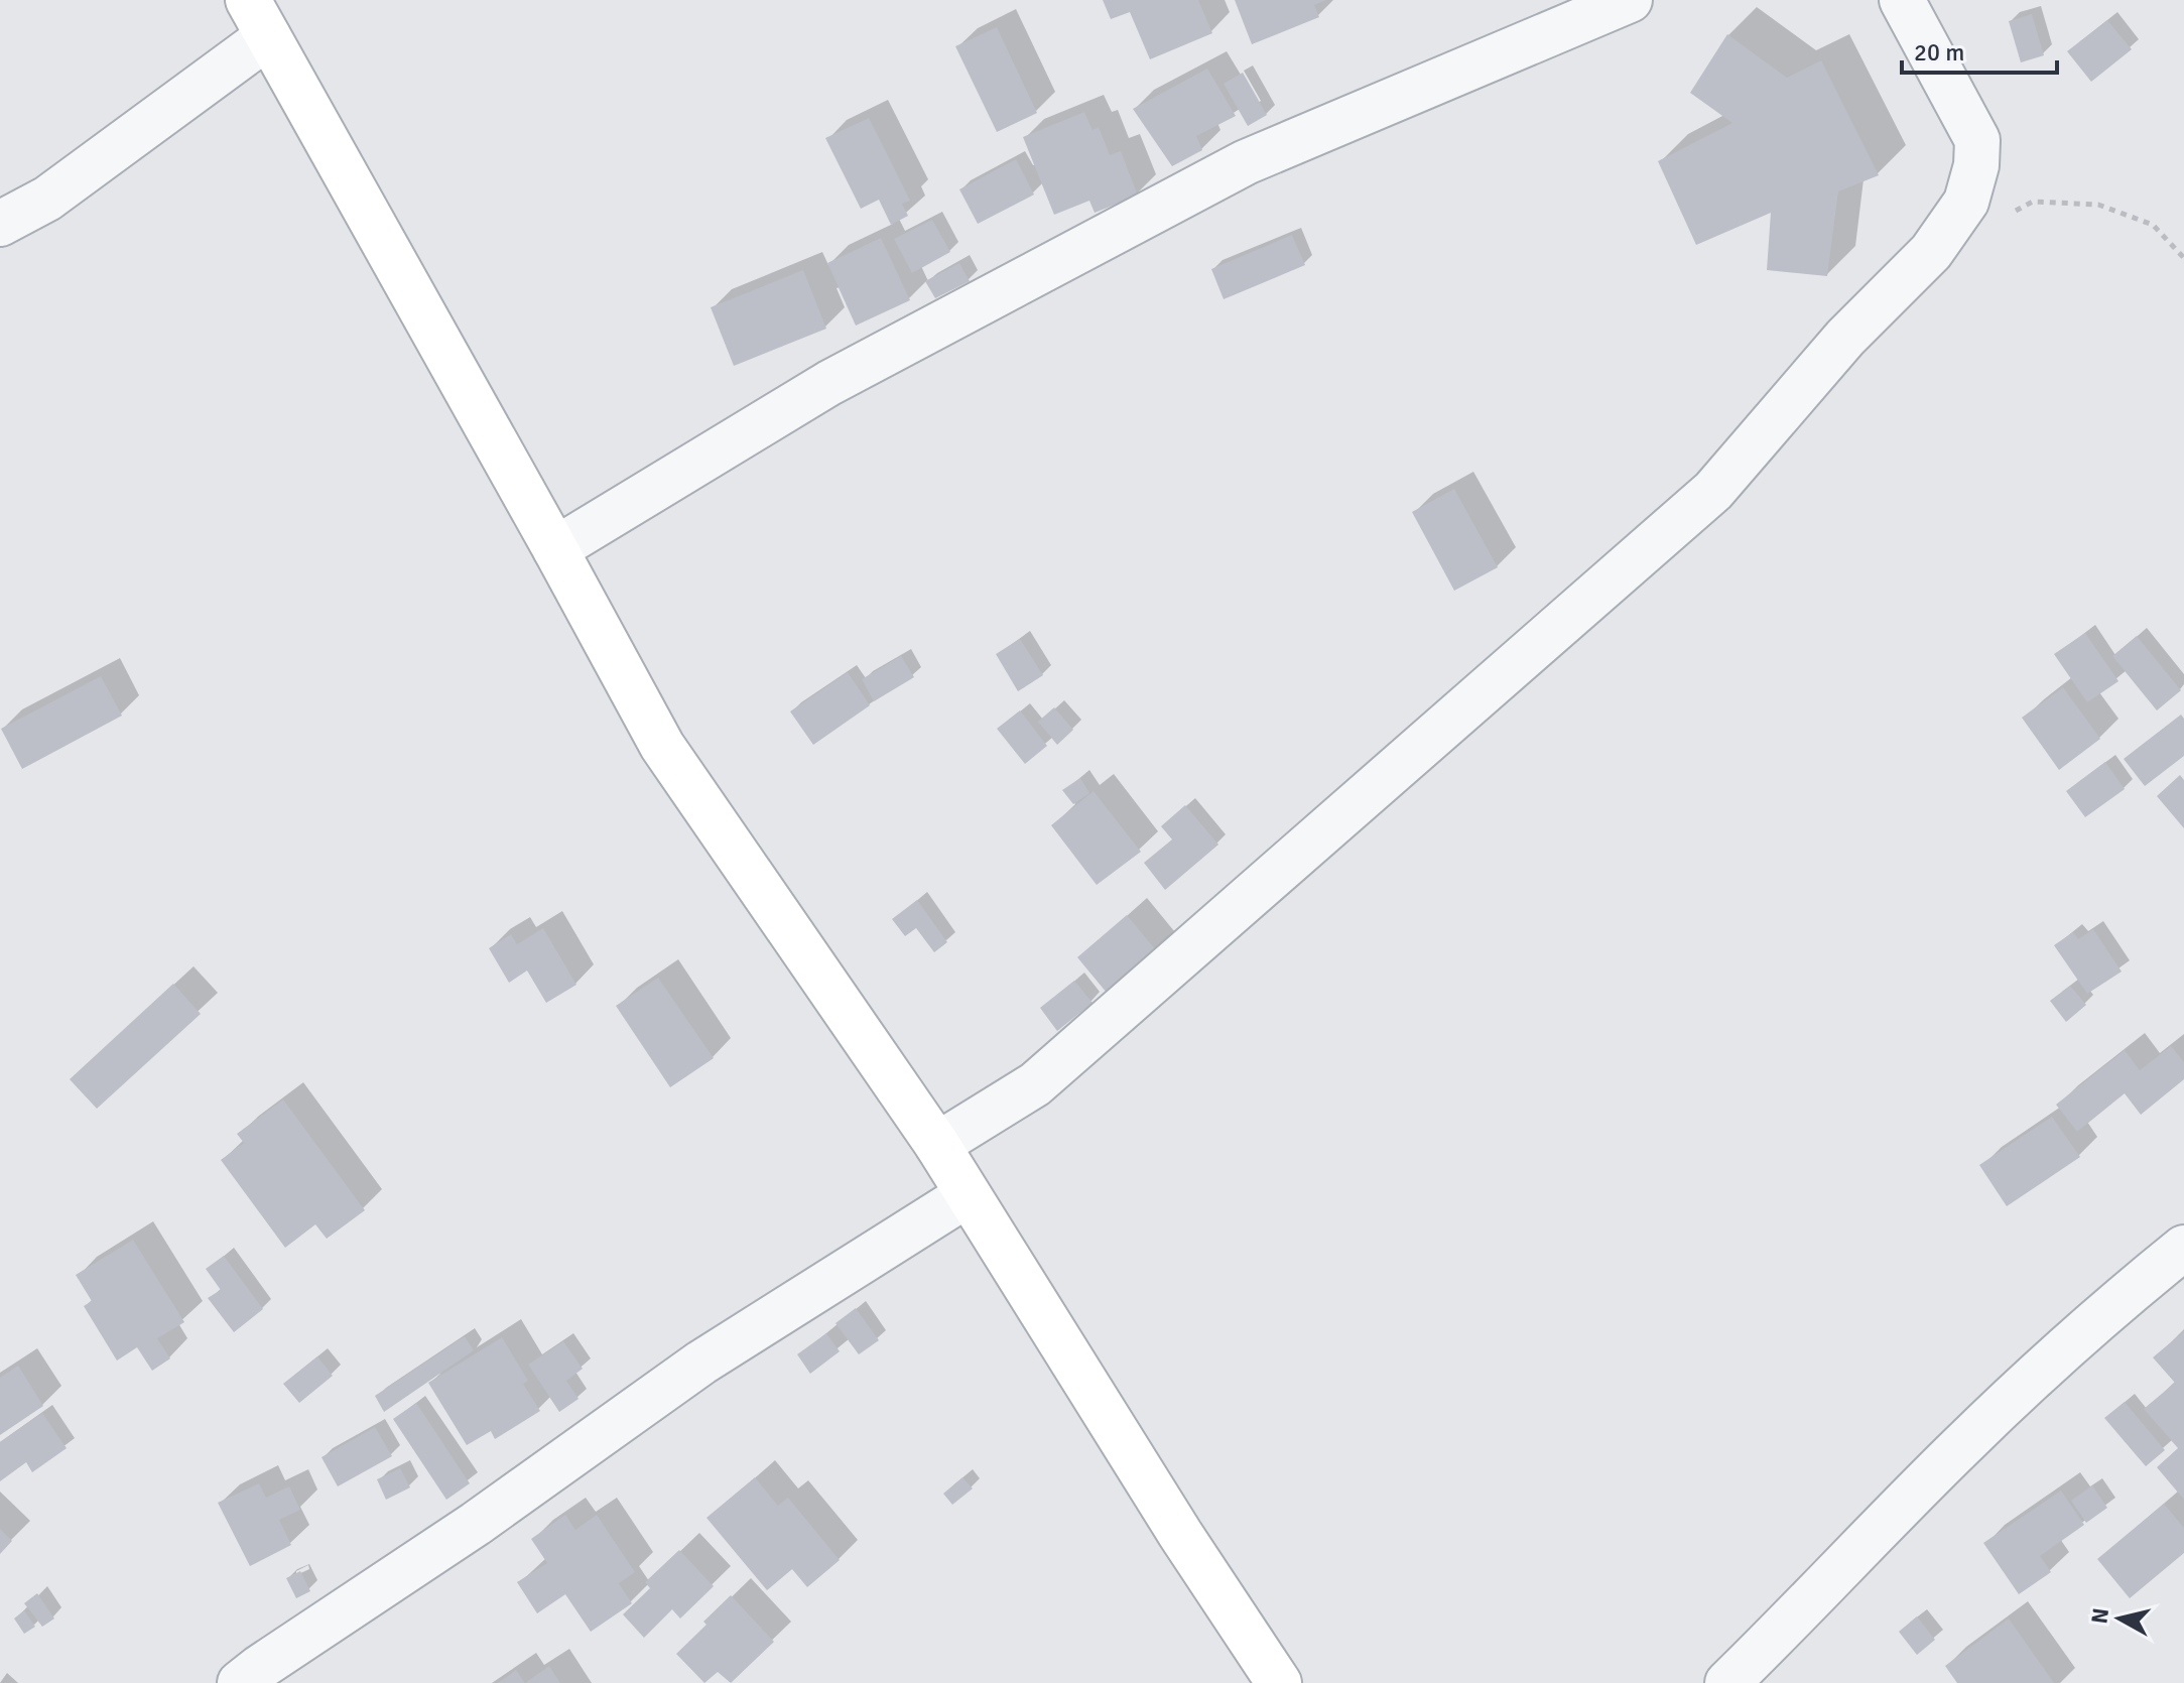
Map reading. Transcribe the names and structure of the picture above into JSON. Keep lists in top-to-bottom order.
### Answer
{
  "scale_bar": "20 m",
  "north": "left"
}
